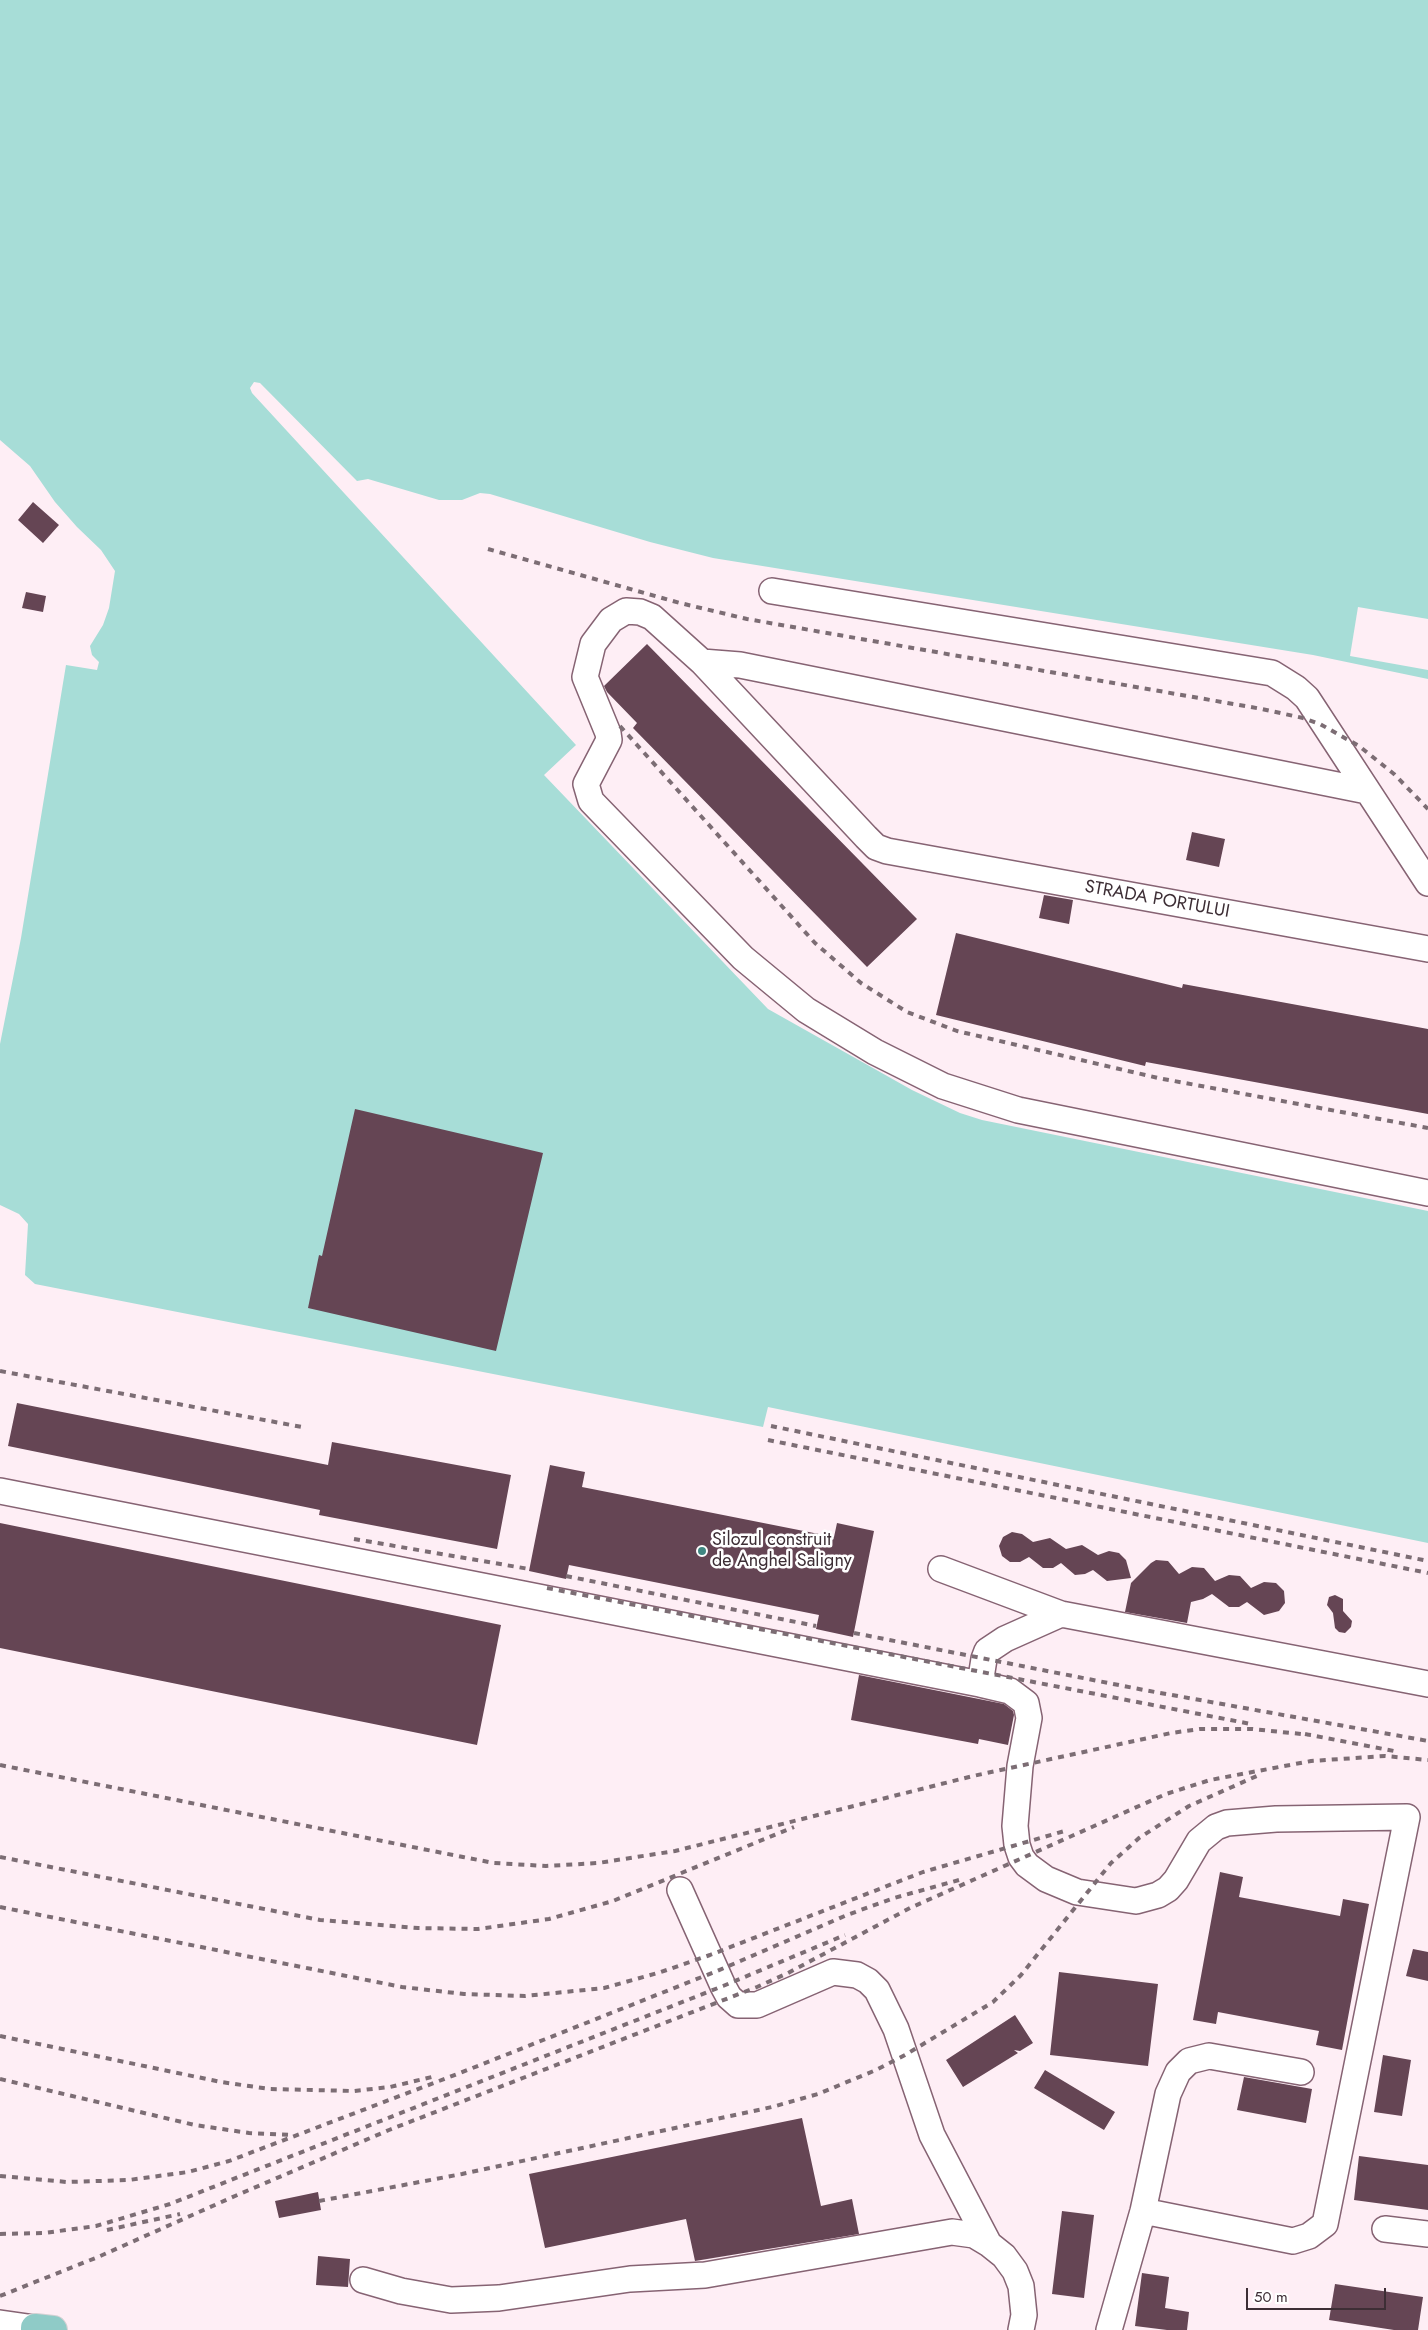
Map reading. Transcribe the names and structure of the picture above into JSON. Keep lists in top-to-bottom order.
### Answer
{
  "streets": {
    "street": ["STRADA PORTULUI"]
  },
  "places": ["Silozul construit de Anghel Saligny"],
  "scale_bar": "50 m"
}
